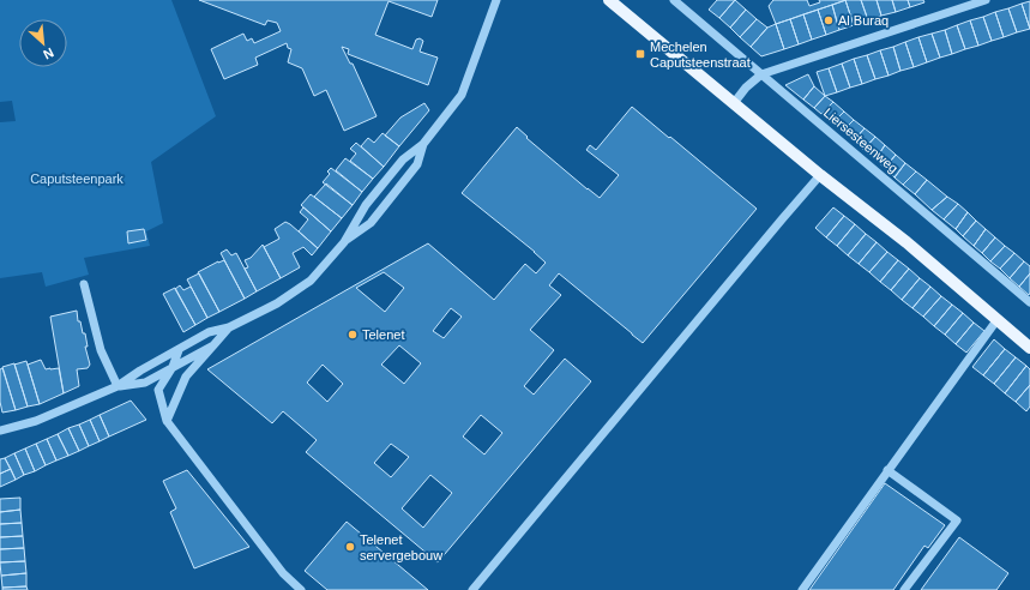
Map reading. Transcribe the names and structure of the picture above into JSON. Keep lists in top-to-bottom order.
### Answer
{
  "streets": {
    "street": ["Liersesteenweg"]
  },
  "parks": ["Caputsteenpark"],
  "places": {
    "other": ["Al Buraq", "Telenet", "Telenet servergebouw"],
    "transit": ["Mechelen Caputsteenstraat"]
  },
  "north": "bottom right"
}
